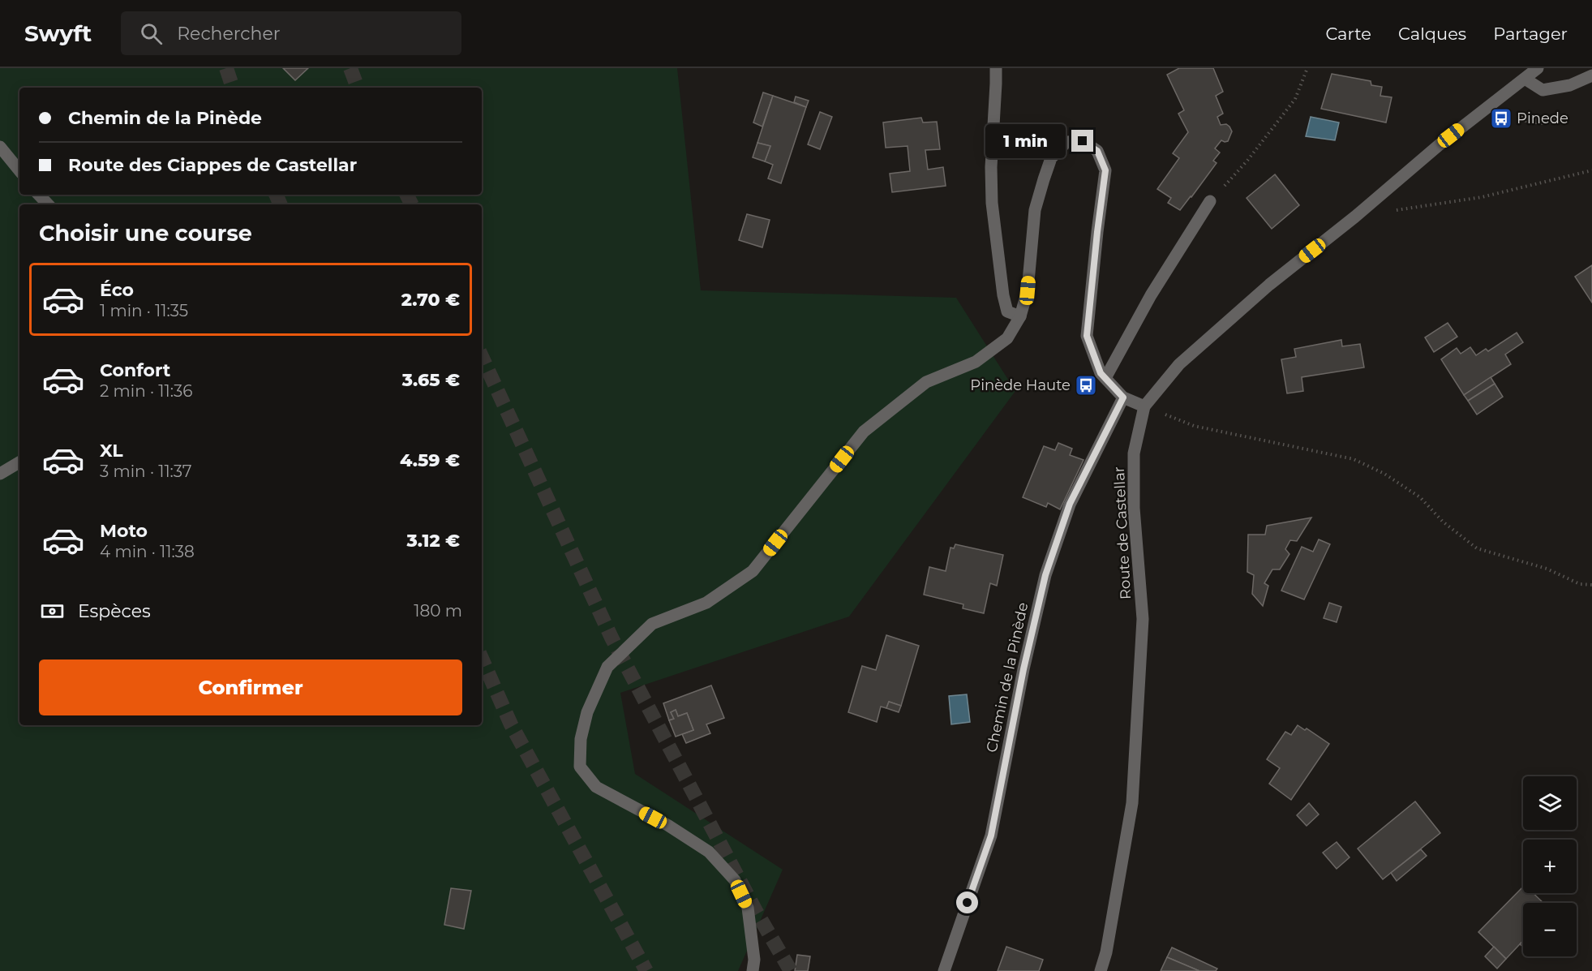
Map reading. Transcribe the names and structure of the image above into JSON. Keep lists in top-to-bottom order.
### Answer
{
  "streets": {
    "street": ["Route de Castellar", "Chemin de la Pinède"]
  },
  "places": {
    "bus stop": ["Pinede", "Pinède Haute"]
  },
  "page": {
    "header": "Swyft",
    "search": "Rechercher",
    "nav": ["Carte", "Calques", "Partager"],
    "banner": ["Chemin de la Pinède", "Route des Ciappes de Castellar"],
    "bubble": "1 min",
    "heading": "Choisir une course",
    "list": [
      {
        "name": "Éco",
        "note": "1 min · 11:35",
        "value": "2.70 €"
      },
      {
        "name": "Confort",
        "note": "2 min · 11:36",
        "value": "3.65 €"
      },
      {
        "name": "XL",
        "note": "3 min · 11:37",
        "value": "4.59 €"
      },
      {
        "name": "Moto",
        "note": "4 min · 11:38",
        "value": "3.12 €"
      }
    ],
    "pay": ["Espèces", "180 m"],
    "buttons": "Confirmer",
    "map_buttons": ["+", "−"]
  }
}
